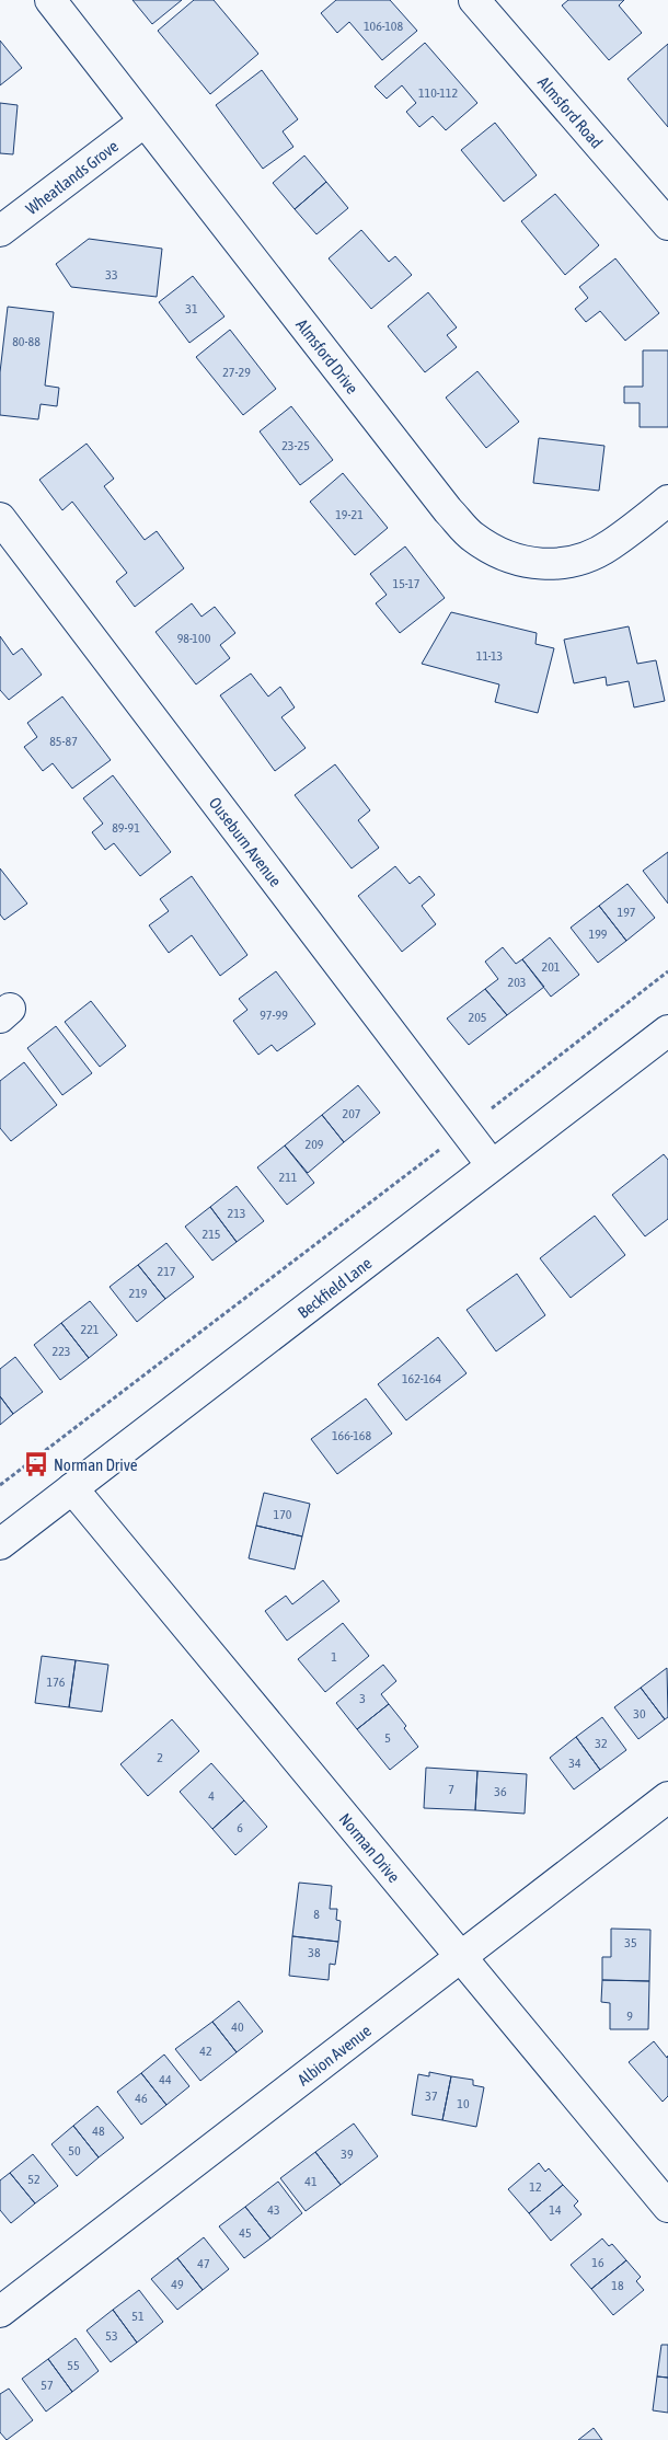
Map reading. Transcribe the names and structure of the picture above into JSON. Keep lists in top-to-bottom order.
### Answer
{
  "streets": {
    "street": [
      "Almsford Road",
      "Wheatlands Grove",
      "Almsford Drive",
      "Ouseburn Avenue",
      "Beckfield Lane",
      "Norman Drive",
      "Albion Avenue"
    ]
  },
  "crossings": [
    ["Wheatlands Grove", "Almsford Drive"],
    ["Ouseburn Avenue", "Beckfield Lane"],
    ["Beckfield Lane", "Norman Drive"],
    ["Norman Drive", "Albion Avenue"]
  ],
  "places": {
    "bus stop": ["Norman Drive"]
  },
  "house_numbers": [
    "106-108",
    "110-112",
    "33",
    "31",
    "80-88",
    "27-29",
    "23-25",
    "19-21",
    "15-17",
    "98-100",
    "11-13",
    "85-87",
    "89-91",
    "197",
    "199",
    "201",
    "203",
    "97-99",
    "205",
    "207",
    "209",
    "211",
    "213",
    "215",
    "217",
    "219",
    "221",
    "223",
    "162-164",
    "166-168",
    "170",
    "1",
    "176",
    "3",
    "30",
    "5",
    "32",
    "2",
    "34",
    "7",
    "36",
    "4",
    "6",
    "8",
    "35",
    "38",
    "9",
    "40",
    "42",
    "44",
    "37",
    "46",
    "10",
    "48",
    "50",
    "39",
    "52",
    "41",
    "12",
    "43",
    "14",
    "45",
    "16",
    "47",
    "49",
    "18",
    "51",
    "53",
    "55",
    "57"
  ]
}
